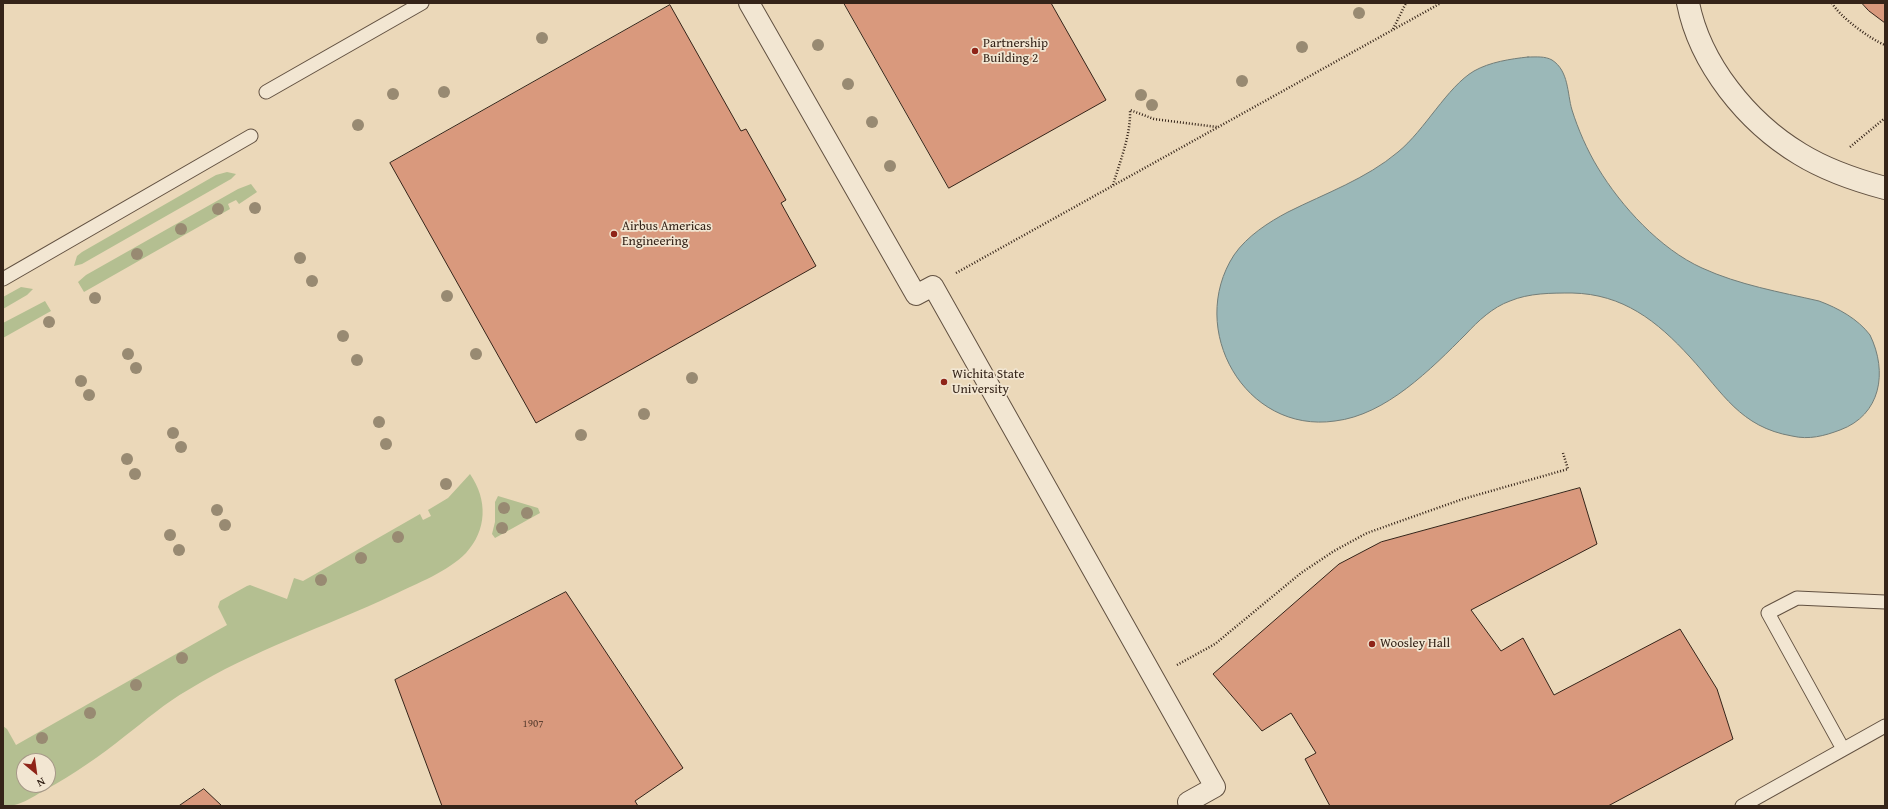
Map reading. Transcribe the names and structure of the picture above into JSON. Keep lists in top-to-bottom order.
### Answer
{
  "places": [
    "Partnership Building 2",
    "Airbus Americas Engineering",
    "Wichita State University",
    "Woosley Hall"
  ],
  "house_numbers": ["1907"],
  "north": "bottom right"
}
